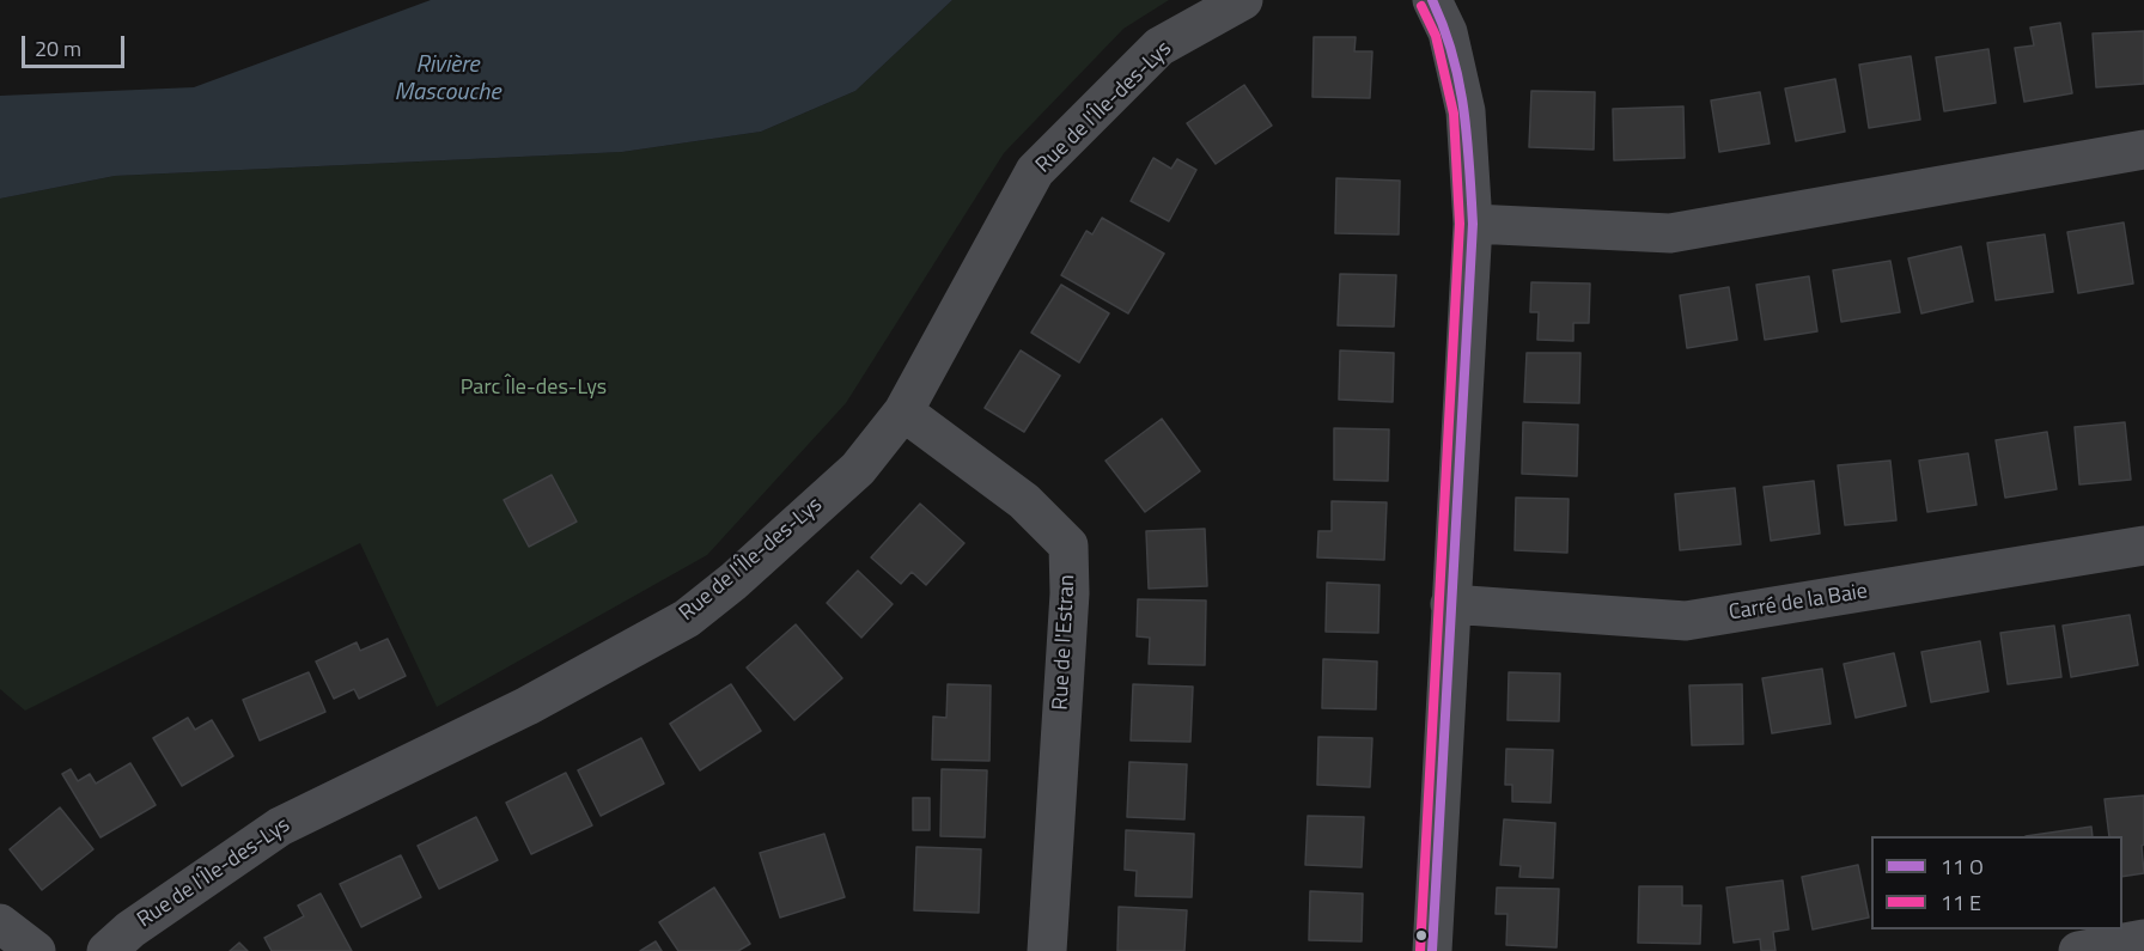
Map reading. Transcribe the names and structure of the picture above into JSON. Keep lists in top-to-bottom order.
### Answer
{
  "streets": {
    "street": ["Rue de l'Île-des-Lys", "Carré de la Baie", "Rue de l'Estran"]
  },
  "crossings": [
    ["Rue de l'Île-des-Lys", "Rue de l'Estran"]
  ],
  "water": ["Rivière Mascouche"],
  "parks": ["Parc Île-des-Lys"],
  "legend": ["11 O", "11 E"],
  "scale_bar": "20 m"
}
